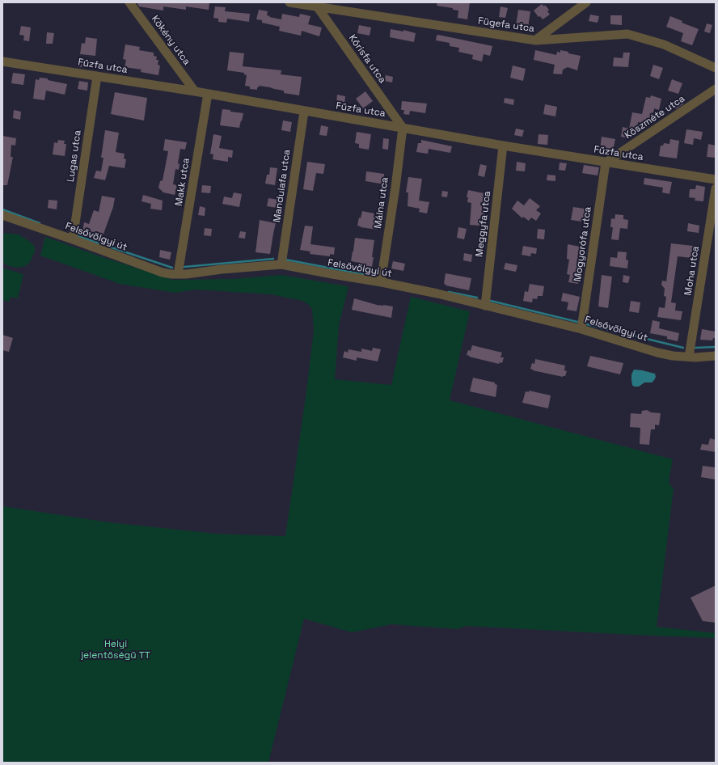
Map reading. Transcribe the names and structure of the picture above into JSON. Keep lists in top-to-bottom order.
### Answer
{
  "streets": {
    "street": [
      "Fügefa utca",
      "Kökény utca",
      "Kőrisfa utca",
      "Fűzfa utca",
      "Köszméte utca",
      "Lugas utca",
      "Makk utca",
      "Mandulafa utca",
      "Málna utca",
      "Meggyfa utca",
      "Felsővölgyi út",
      "Mogyorófa utca",
      "Moha utca"
    ]
  },
  "crossings": [
    ["Fügefa utca", "Kőrisfa utca"],
    ["Kökény utca", "Fűzfa utca"],
    ["Kőrisfa utca", "Fűzfa utca"],
    ["Kőrisfa utca", "Málna utca"],
    ["Fűzfa utca", "Köszméte utca"],
    ["Fűzfa utca", "Lugas utca"],
    ["Fűzfa utca", "Makk utca"],
    ["Fűzfa utca", "Mandulafa utca"],
    ["Fűzfa utca", "Málna utca"],
    ["Fűzfa utca", "Meggyfa utca"],
    ["Fűzfa utca", "Mogyorófa utca"],
    ["Köszméte utca", "Mogyorófa utca"],
    ["Lugas utca", "Felsővölgyi út"],
    ["Makk utca", "Felsővölgyi út"],
    ["Mandulafa utca", "Felsővölgyi út"],
    ["Málna utca", "Felsővölgyi út"],
    ["Meggyfa utca", "Felsővölgyi út"],
    ["Felsővölgyi út", "Mogyorófa utca"],
    ["Felsővölgyi út", "Moha utca"]
  ],
  "parks": ["Helyi jelentőségű TT"]
}
